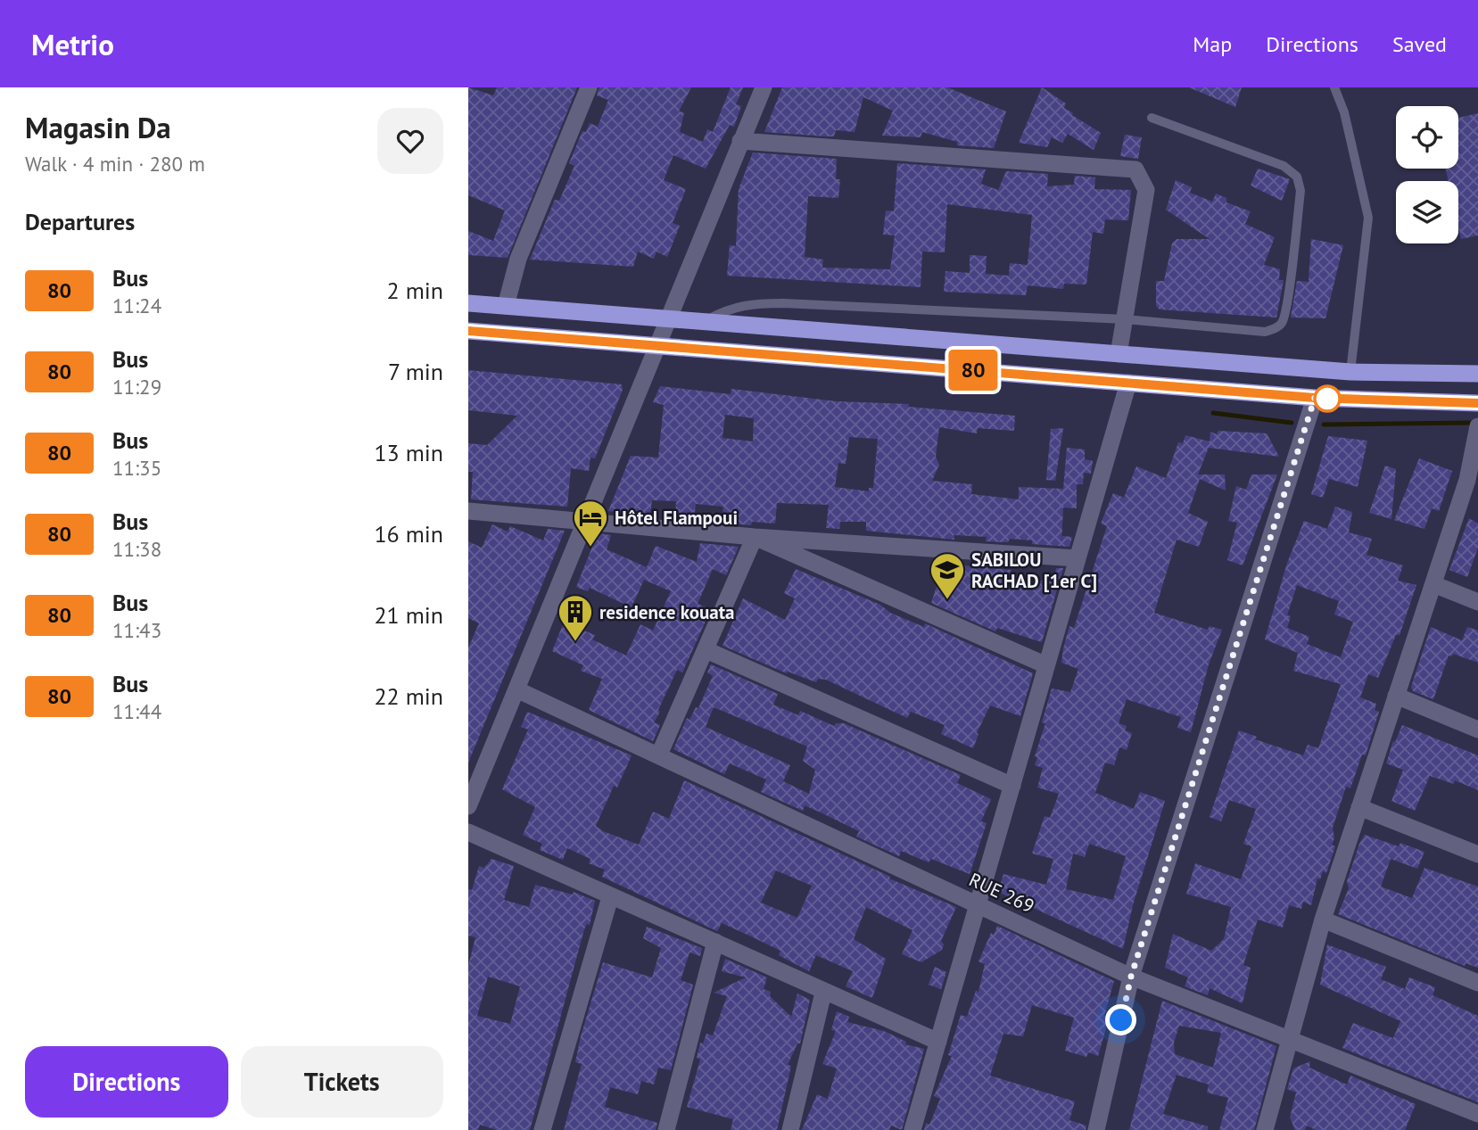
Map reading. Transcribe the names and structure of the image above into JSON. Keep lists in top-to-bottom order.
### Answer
{
  "streets": {
    "street": ["RUE 269"]
  },
  "places": {
    "hotel": ["Hôtel Flampoui"],
    "school or university": ["SABILOU RACHAD [1er C]"],
    "building": ["residence kouata"]
  },
  "lines": ["bus line 80"],
  "page": {
    "header": "Metrio",
    "nav": ["Map", "Directions", "Saved"],
    "heading": [
      ["Magasin Da", "Walk · 4 min · 280 m"],
      "Departures"
    ],
    "on_map": "80",
    "list": [
      {
        "mark": "80",
        "name": "Bus",
        "note": "11:24",
        "value": "2 min"
      },
      {
        "mark": "80",
        "name": "Bus",
        "note": "11:29",
        "value": "7 min"
      },
      {
        "mark": "80",
        "name": "Bus",
        "note": "11:35",
        "value": "13 min"
      },
      {
        "mark": "80",
        "name": "Bus",
        "note": "11:38",
        "value": "16 min"
      },
      {
        "mark": "80",
        "name": "Bus",
        "note": "11:43",
        "value": "21 min"
      },
      {
        "mark": "80",
        "name": "Bus",
        "note": "11:44",
        "value": "22 min"
      }
    ],
    "buttons": ["Directions", "Tickets"]
  }
}
